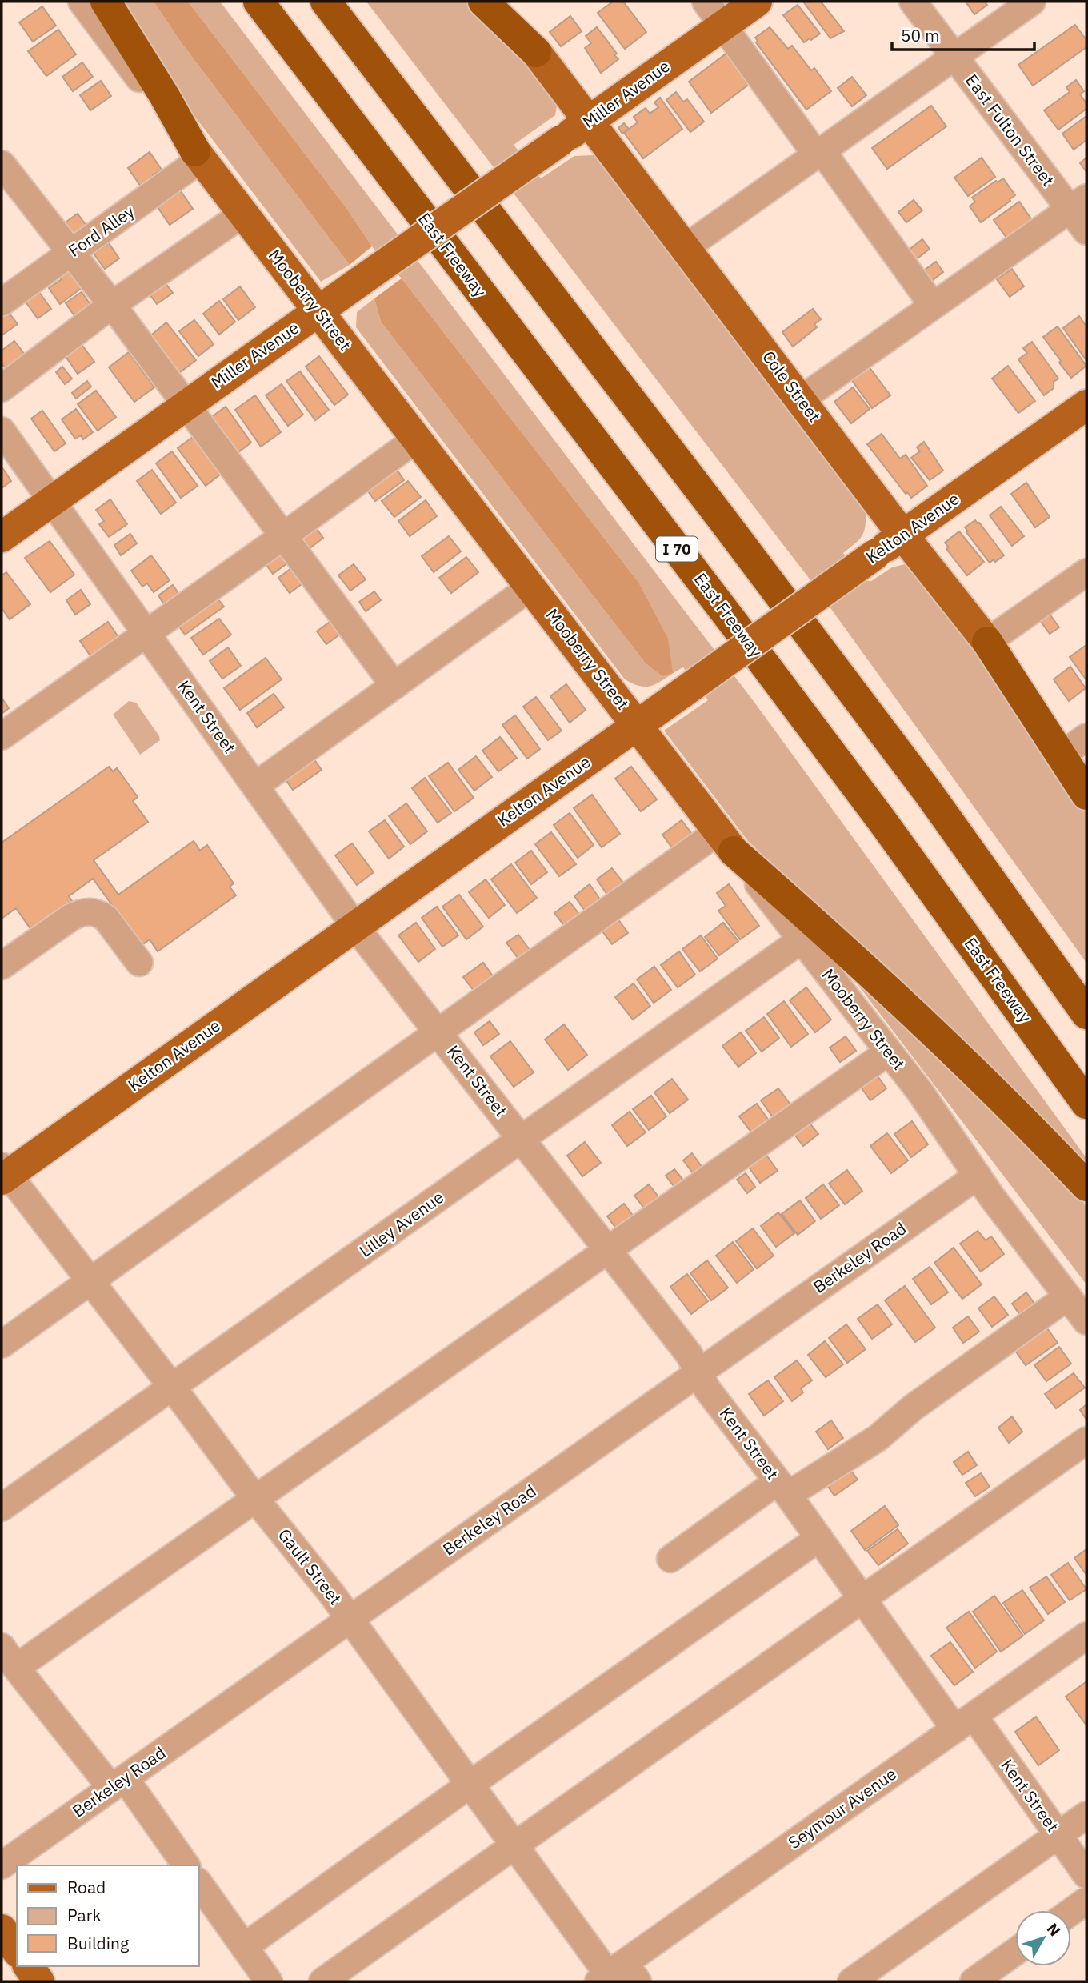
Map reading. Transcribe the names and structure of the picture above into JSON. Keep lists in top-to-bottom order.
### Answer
{
  "streets": {
    "highway": ["East Freeway", "I 70"],
    "main road": [
      "Miller Avenue",
      "Mooberry Street",
      "Cole Street",
      "Kelton Avenue"
    ],
    "street": [
      "East Fulton Street",
      "Ford Alley",
      "Kent Street",
      "Lilley Avenue",
      "Berkeley Road",
      "Gault Street",
      "Seymour Avenue"
    ]
  },
  "crossings": [
    ["Miller Avenue", "Mooberry Street"],
    ["Miller Avenue", "Cole Street"],
    ["Miller Avenue", "Kent Street"],
    ["Ford Alley", "Mooberry Street"],
    ["Mooberry Street", "Kelton Avenue"],
    ["Mooberry Street", "Lilley Avenue"],
    ["Mooberry Street", "Berkeley Road"],
    ["Cole Street", "Kelton Avenue"],
    ["Kelton Avenue", "Kent Street"],
    ["Kelton Avenue", "Gault Street"],
    ["Kent Street", "Lilley Avenue"],
    ["Kent Street", "Berkeley Road"],
    ["Kent Street", "Seymour Avenue"],
    ["Lilley Avenue", "Gault Street"],
    ["Berkeley Road", "Gault Street"],
    ["Gault Street", "Seymour Avenue"]
  ],
  "legend": ["Road", "Park", "Building"],
  "scale_bar": "50 m",
  "north": "top right"
}
